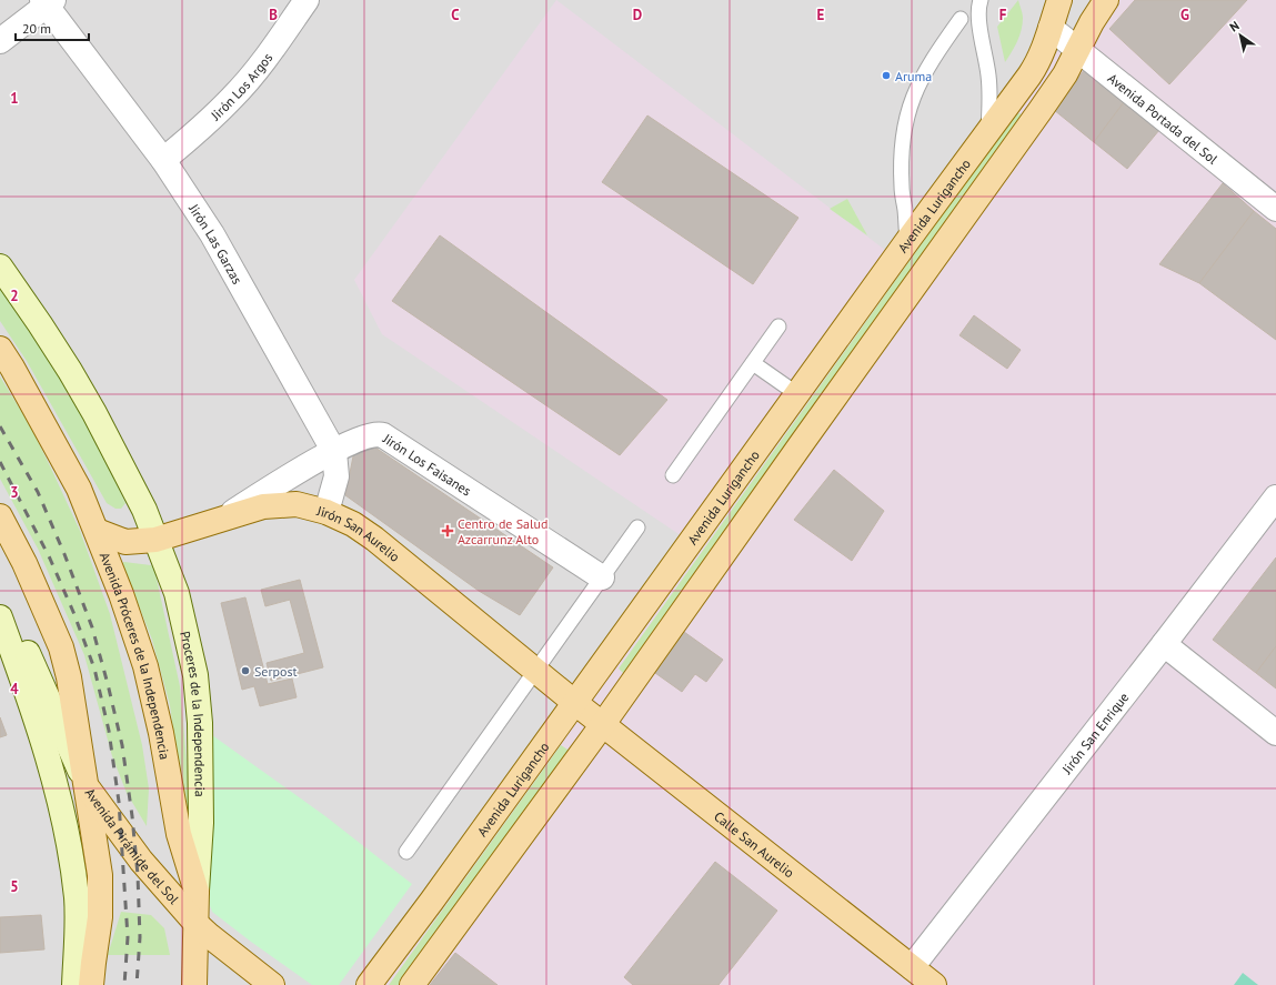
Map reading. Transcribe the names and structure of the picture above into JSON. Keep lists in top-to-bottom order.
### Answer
{
  "streets": {
    "main road": [
      "Avenida Lurigancho",
      "Jirón San Aurelio",
      "Avenida Próceres de la Independencia",
      "Proceres de la Independencia",
      "Calle San Aurelio",
      "Avenida Pirámide del Sol"
    ],
    "street": [
      "Jirón Los Argos",
      "Avenida Portada del Sol",
      "Jirón Las Garzas",
      "Jirón Los Faisanes",
      "Jirón San Enrique"
    ]
  },
  "crossings": [
    ["Jirón Los Argos", "Jirón Las Garzas"],
    ["Avenida Portada del Sol", "Avenida Lurigancho"],
    ["Avenida Lurigancho", "Jirón San Aurelio"],
    ["Avenida Lurigancho", "Calle San Aurelio"],
    ["Jirón Las Garzas", "Jirón Los Faisanes"],
    ["Jirón Las Garzas", "Jirón San Aurelio"],
    ["Jirón Los Faisanes", "Jirón San Aurelio"],
    ["Jirón San Aurelio", "Avenida Próceres de la Independencia"],
    ["Jirón San Aurelio", "Proceres de la Independencia"],
    ["Jirón San Aurelio", "Calle San Aurelio"],
    ["Avenida Próceres de la Independencia", "Proceres de la Independencia"],
    ["Avenida Próceres de la Independencia", "Avenida Pirámide del Sol"],
    ["Jirón San Enrique", "Calle San Aurelio"]
  ],
  "places": {
    "other": ["Aruma", "Serpost"],
    "health": ["Centro de Salud Azcarrunz Alto"]
  },
  "scale_bar": "20 m",
  "north": "top left",
  "grid": {
    "columns": [
      "B",
      "C",
      "D",
      "E",
      "F",
      "G"
    ],
    "rows": [
      "1",
      "2",
      "3",
      "4",
      "5"
    ]
  }
}
